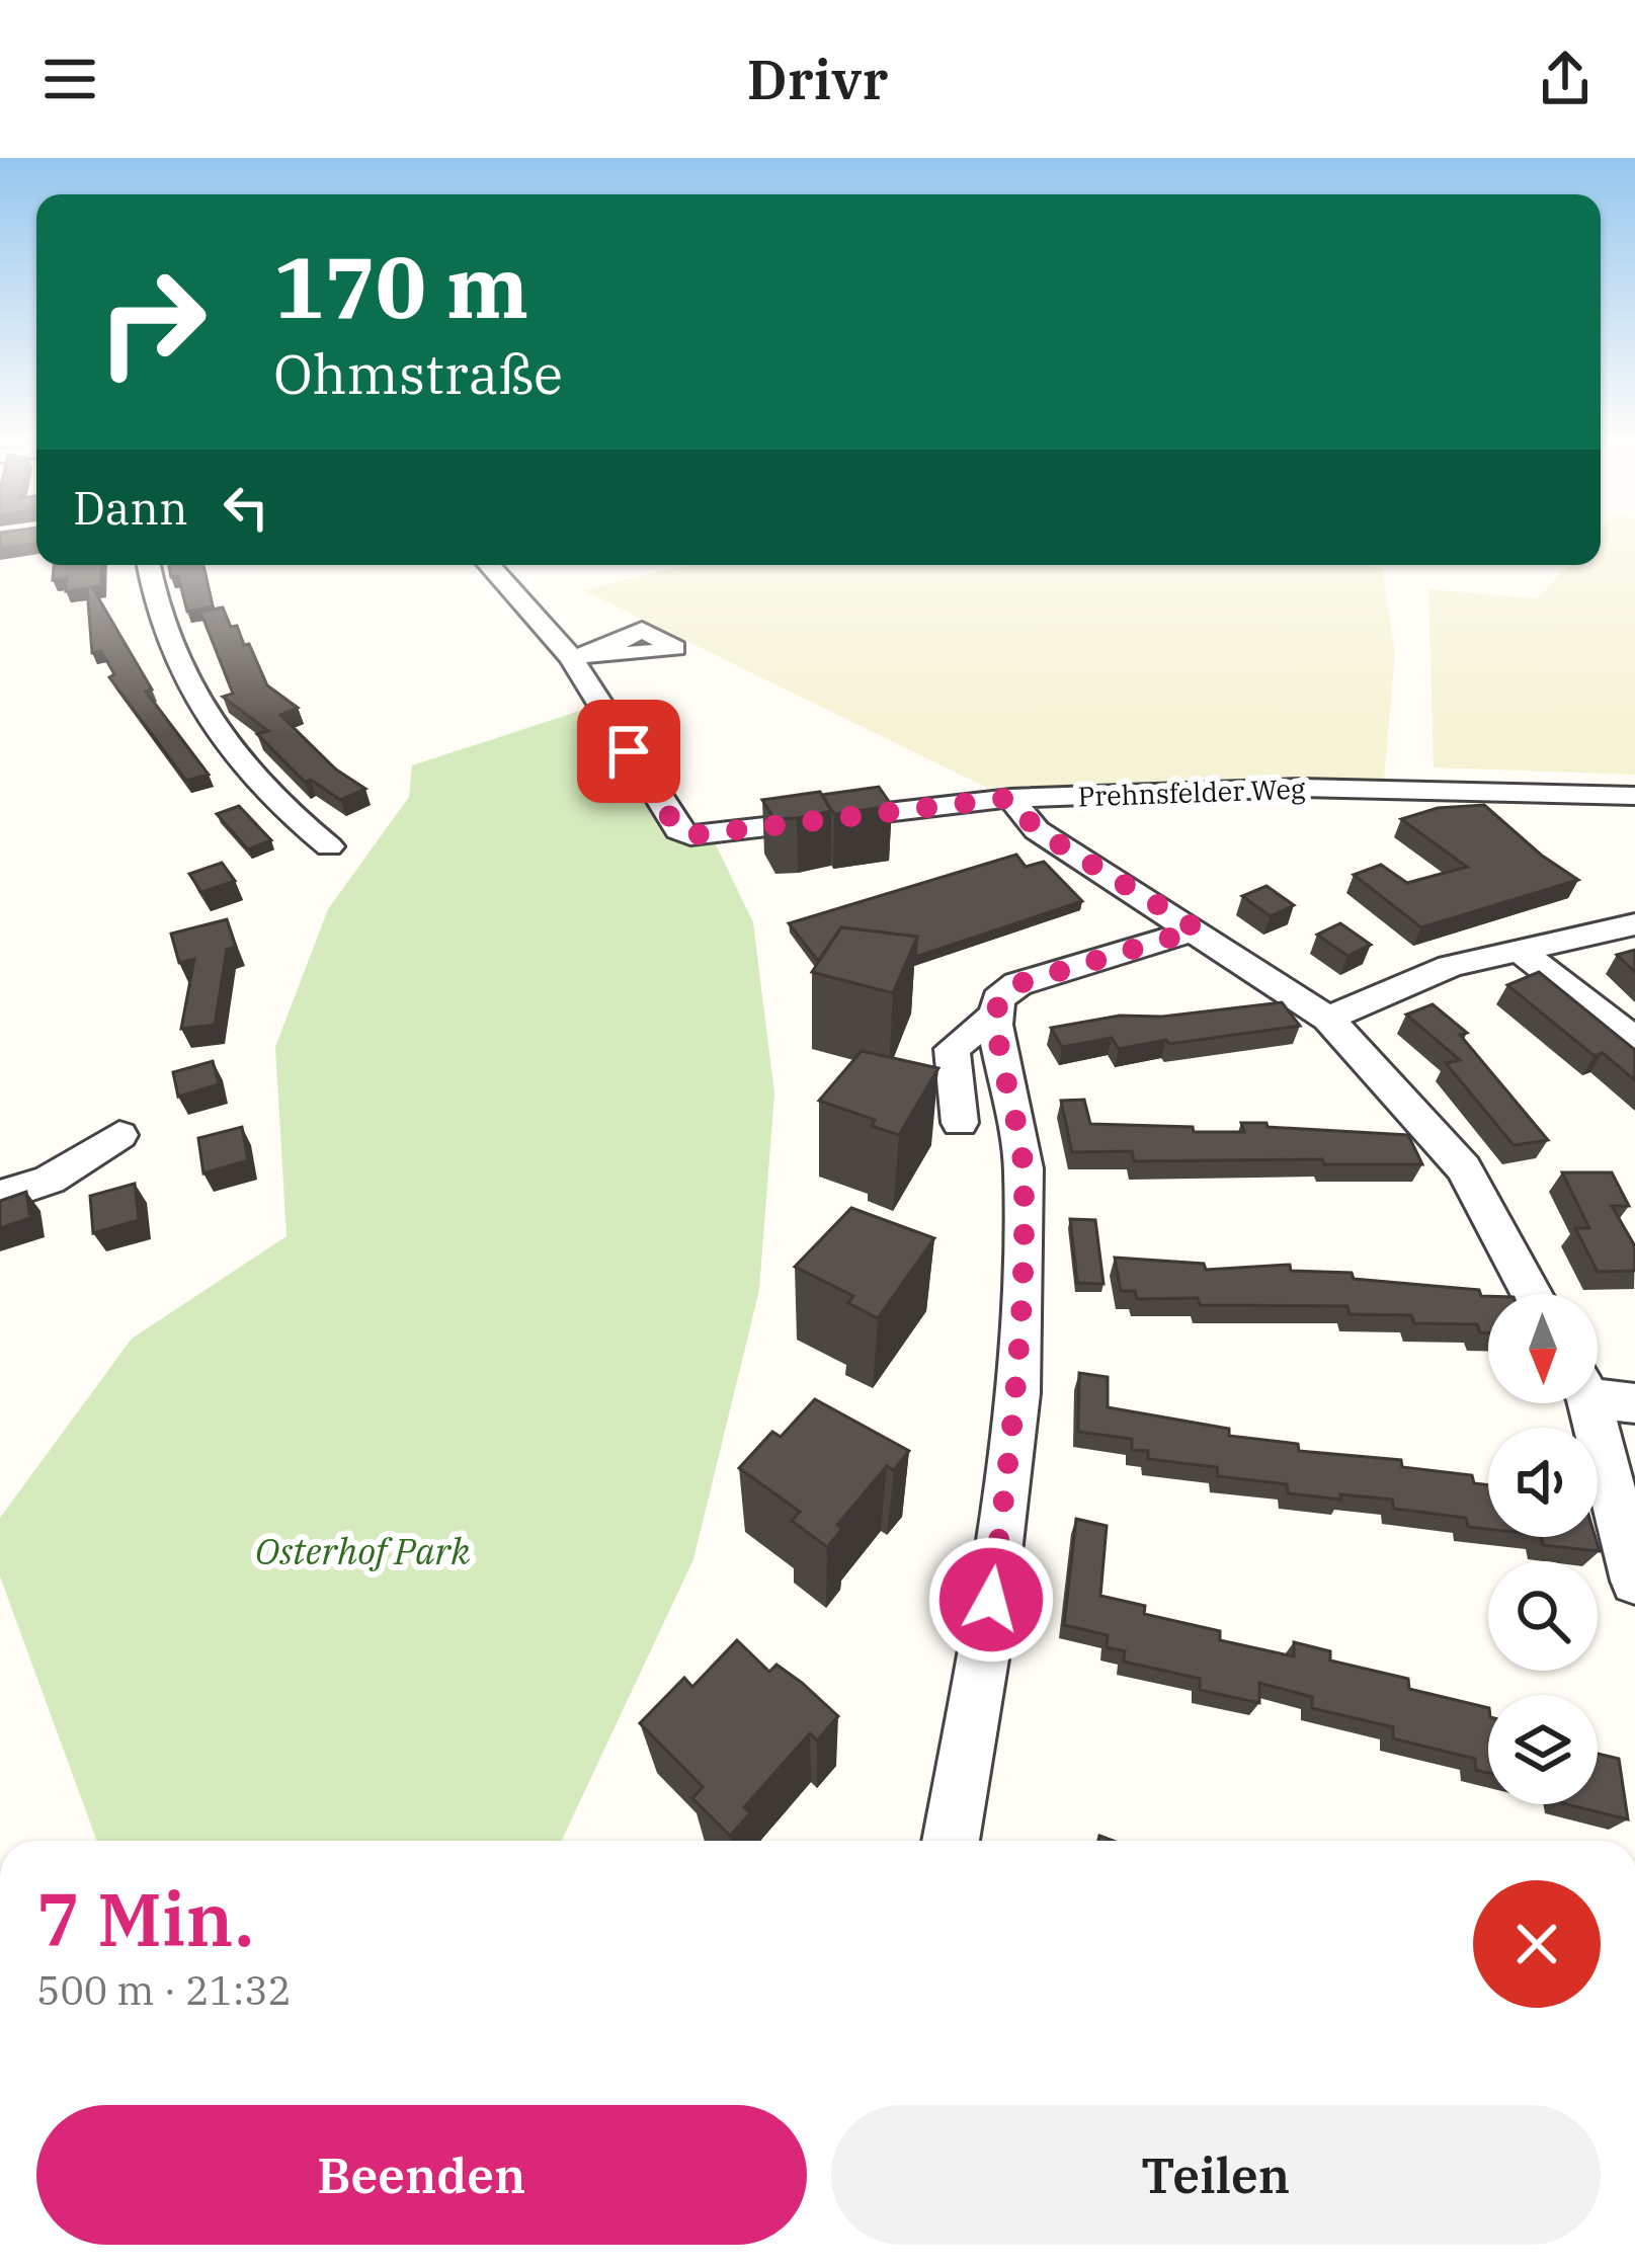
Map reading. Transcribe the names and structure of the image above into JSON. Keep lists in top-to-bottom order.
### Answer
{
  "streets": {
    "street": ["Prehnsfelder Weg"]
  },
  "parks": ["Osterhof Park"],
  "north": "bottom",
  "page": {
    "header": "Drivr",
    "turn": ["170 m", "Ohmstraße"],
    "then": "Dann",
    "heading": ["7 Min.", "500 m · 21:32"],
    "buttons": ["Beenden", "Teilen"]
  }
}
